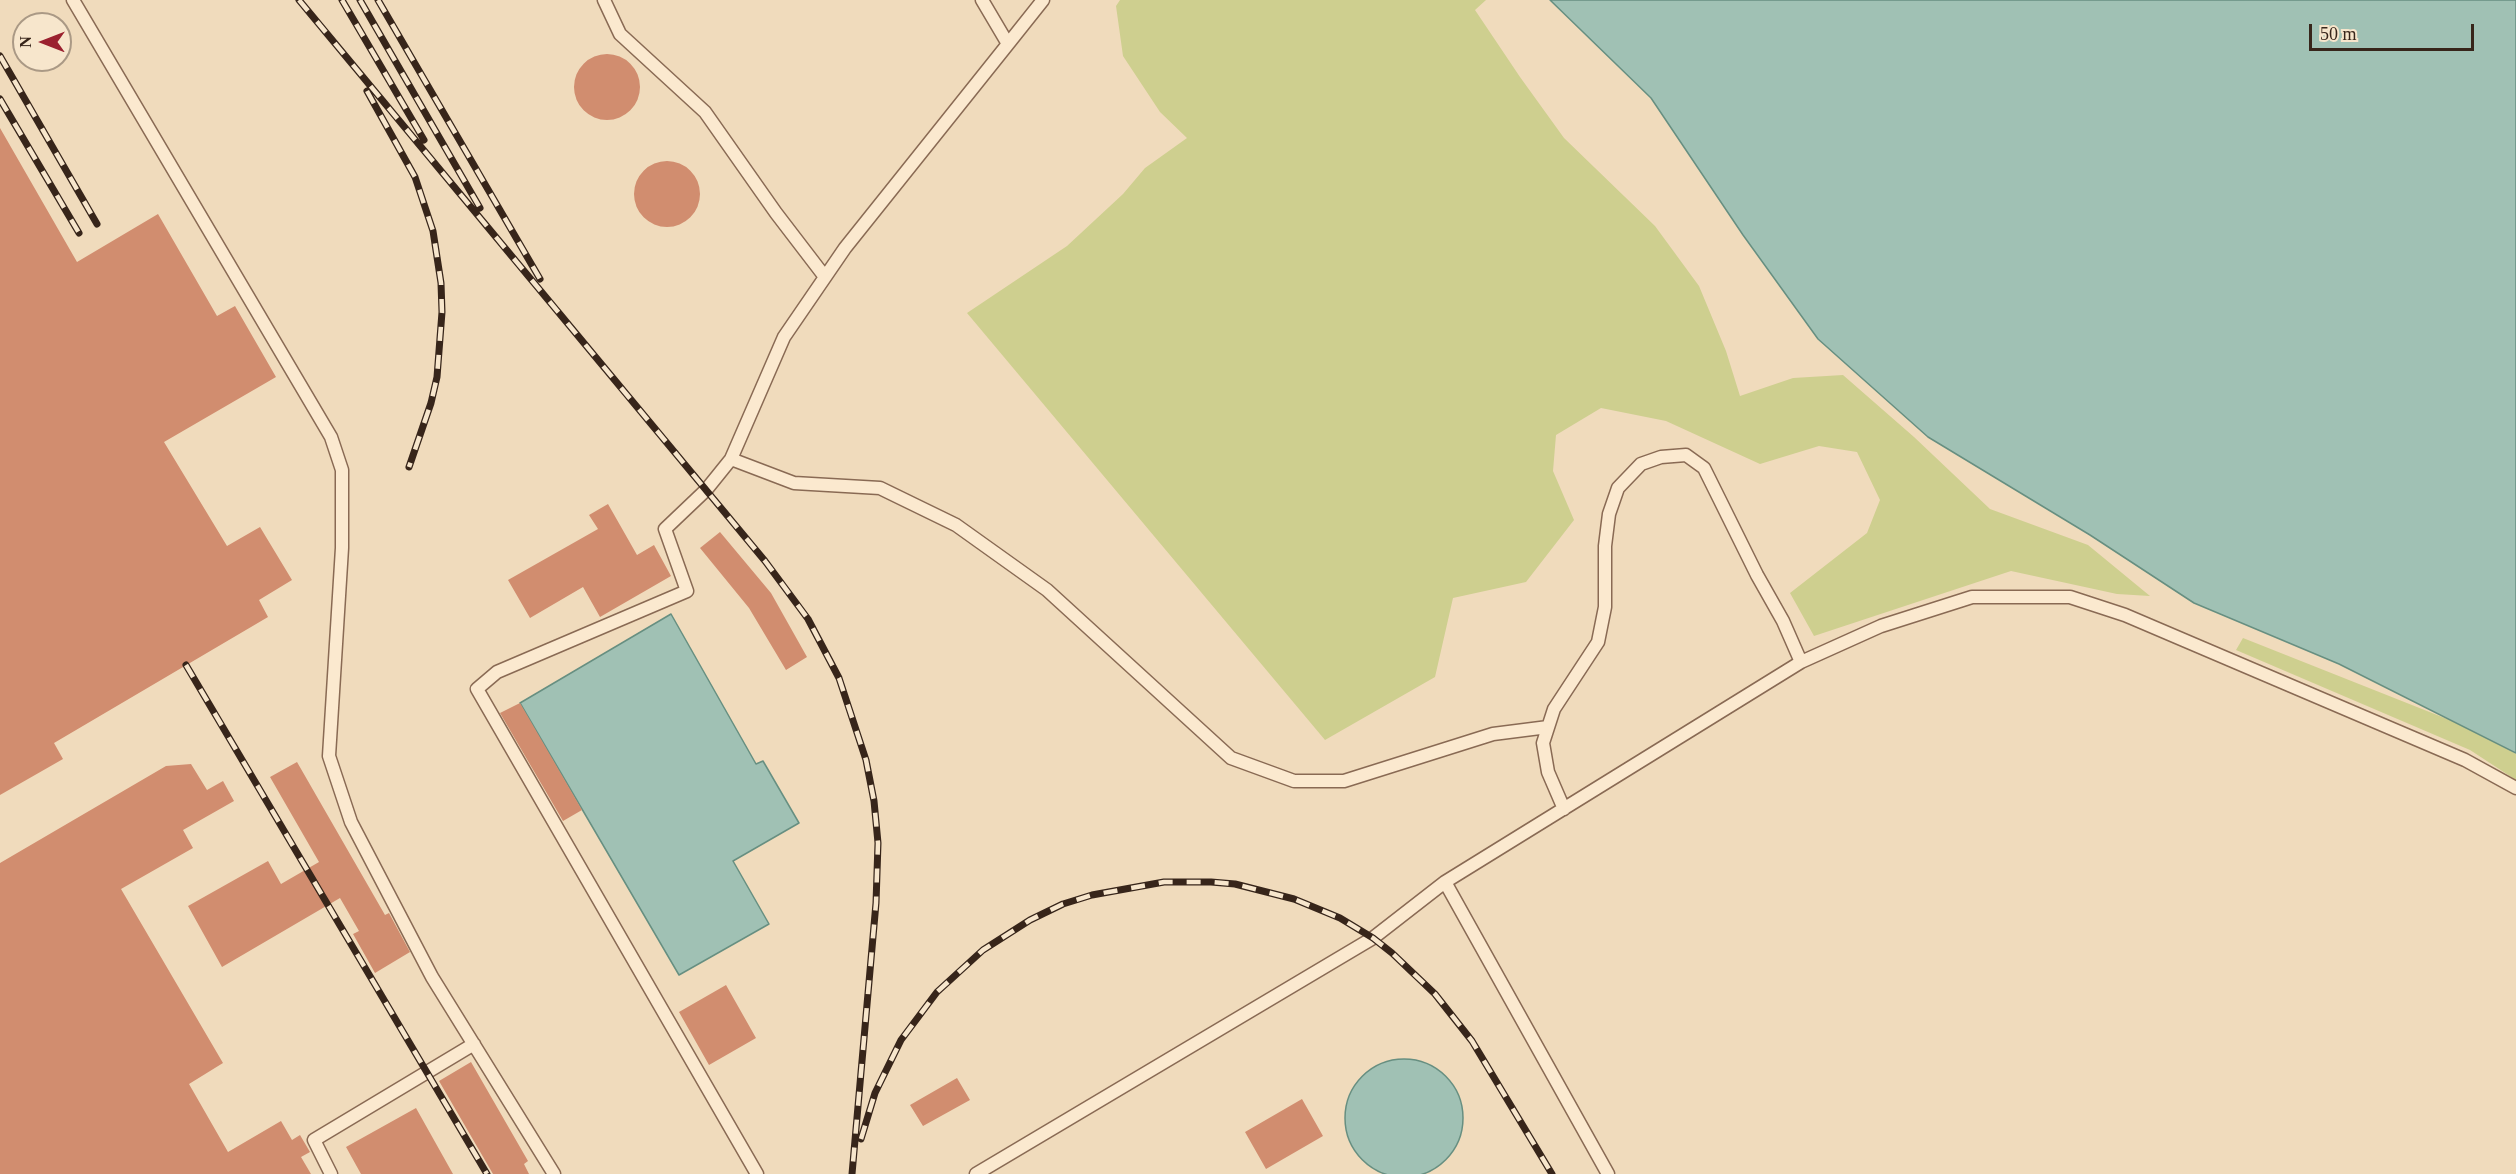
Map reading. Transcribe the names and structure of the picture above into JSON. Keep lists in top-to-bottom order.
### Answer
{
  "scale_bar": "50 m",
  "north": "left"
}
